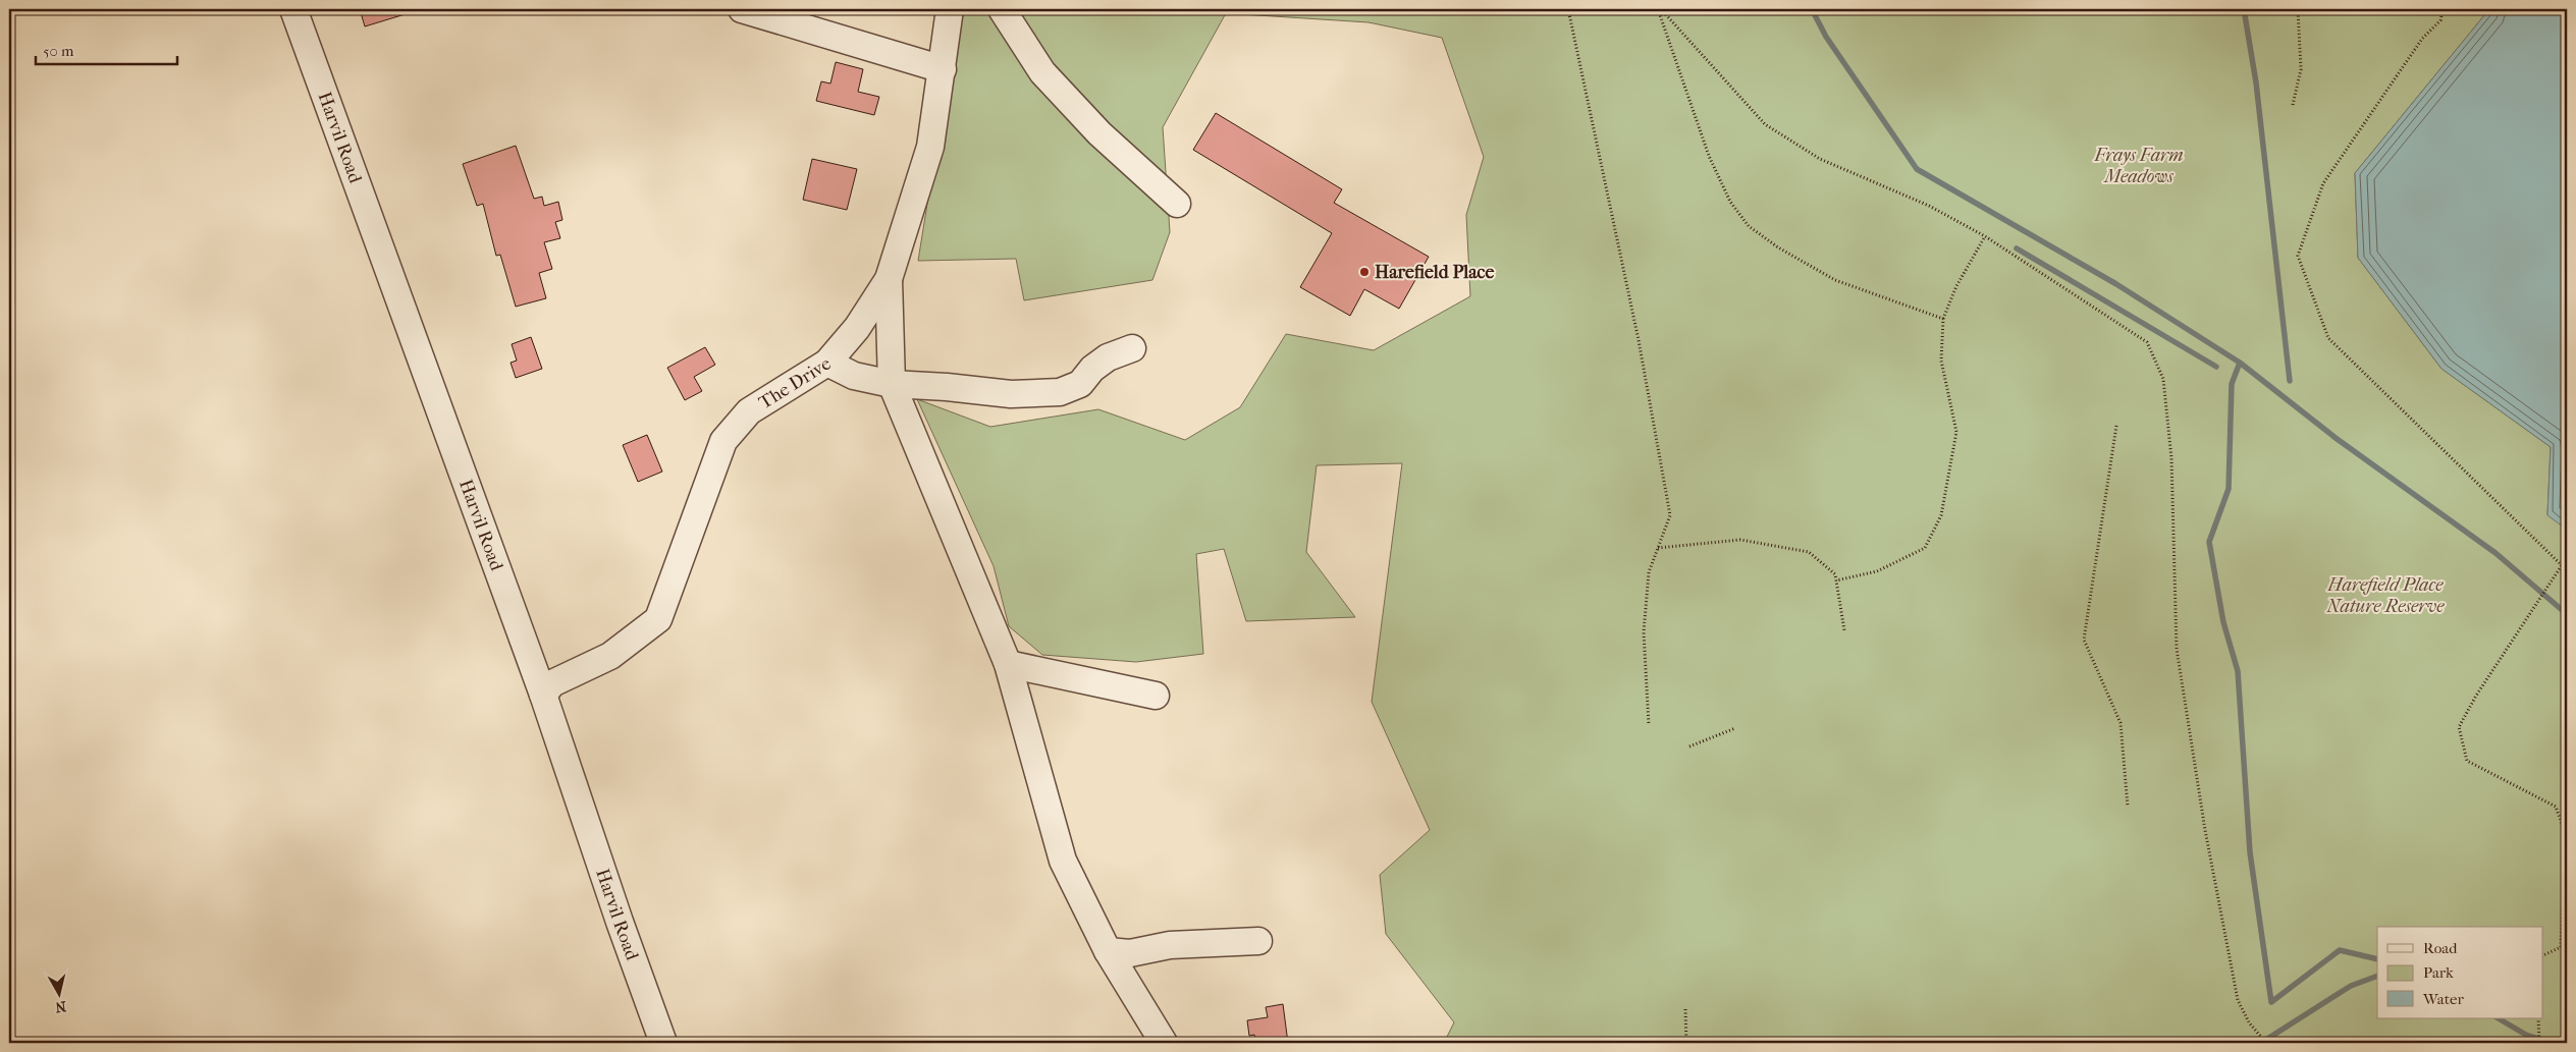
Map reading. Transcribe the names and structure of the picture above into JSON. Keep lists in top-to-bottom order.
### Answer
{
  "streets": {
    "street": ["Harvil Road", "The Drive"]
  },
  "crossings": [
    ["Harvil Road", "The Drive"]
  ],
  "parks": ["Frays Farm Meadows", "Harefield Place Nature Reserve"],
  "places": ["Harefield Place"],
  "legend": ["Road", "Park", "Water"],
  "scale_bar": "50 m",
  "north": "bottom"
}
